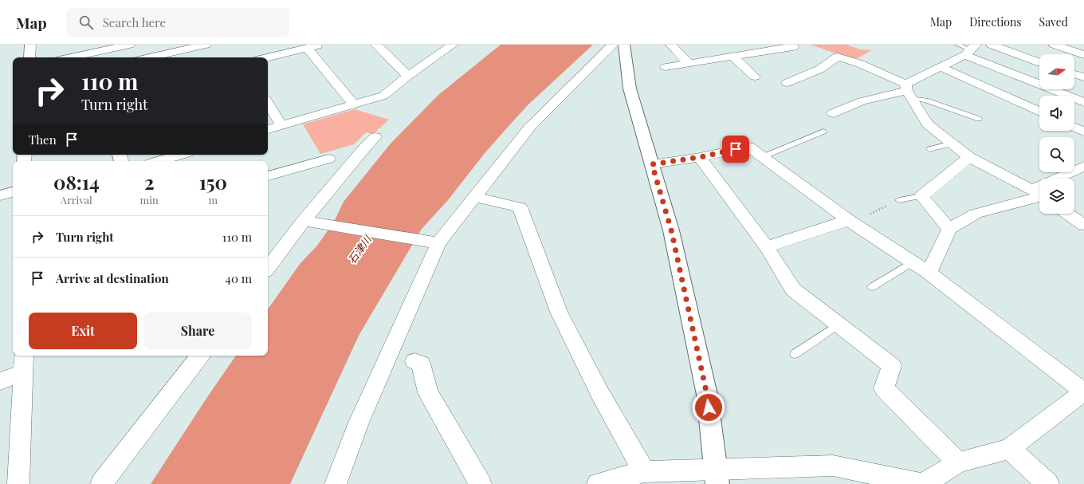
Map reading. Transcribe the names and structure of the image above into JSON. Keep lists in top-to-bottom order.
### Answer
{
  "water": ["石津川"],
  "north": "right",
  "page": {
    "header": "Map",
    "search": "Search here",
    "nav": ["Map", "Directions", "Saved"],
    "turn": ["110 m", "Turn right"],
    "then": "Then",
    "eta": [
      "08:14",
      "Arrival",
      "2",
      "min",
      "150",
      "m"
    ],
    "list": [
      {
        "name": "Turn right",
        "value": "110 m"
      },
      {
        "name": "Arrive at destination",
        "value": "40 m"
      }
    ],
    "buttons": ["Exit", "Share"]
  }
}
